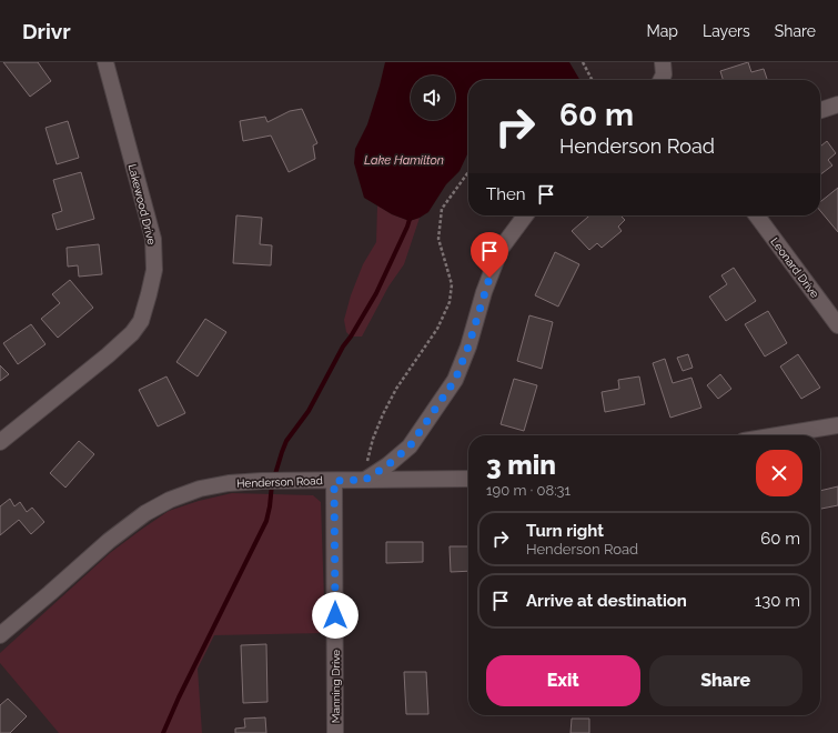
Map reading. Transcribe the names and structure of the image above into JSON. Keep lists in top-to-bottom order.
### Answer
{
  "streets": {
    "street": [
      "Lakewood Drive",
      "Leonard Drive",
      "Henderson Road",
      "Manning Drive"
    ]
  },
  "crossings": [
    ["Henderson Road", "Manning Drive"]
  ],
  "water": ["Lake Hamilton"],
  "page": {
    "header": "Drivr",
    "nav": ["Map", "Layers", "Share"],
    "turn": ["60 m", "Henderson Road"],
    "then": "Then",
    "heading": ["3 min", "190 m · 08:31"],
    "list": [
      {
        "name": "Turn right",
        "note": "Henderson Road",
        "value": "60 m"
      },
      {
        "name": "Arrive at destination",
        "value": "130 m"
      }
    ],
    "buttons": ["Exit", "Share"]
  }
}
